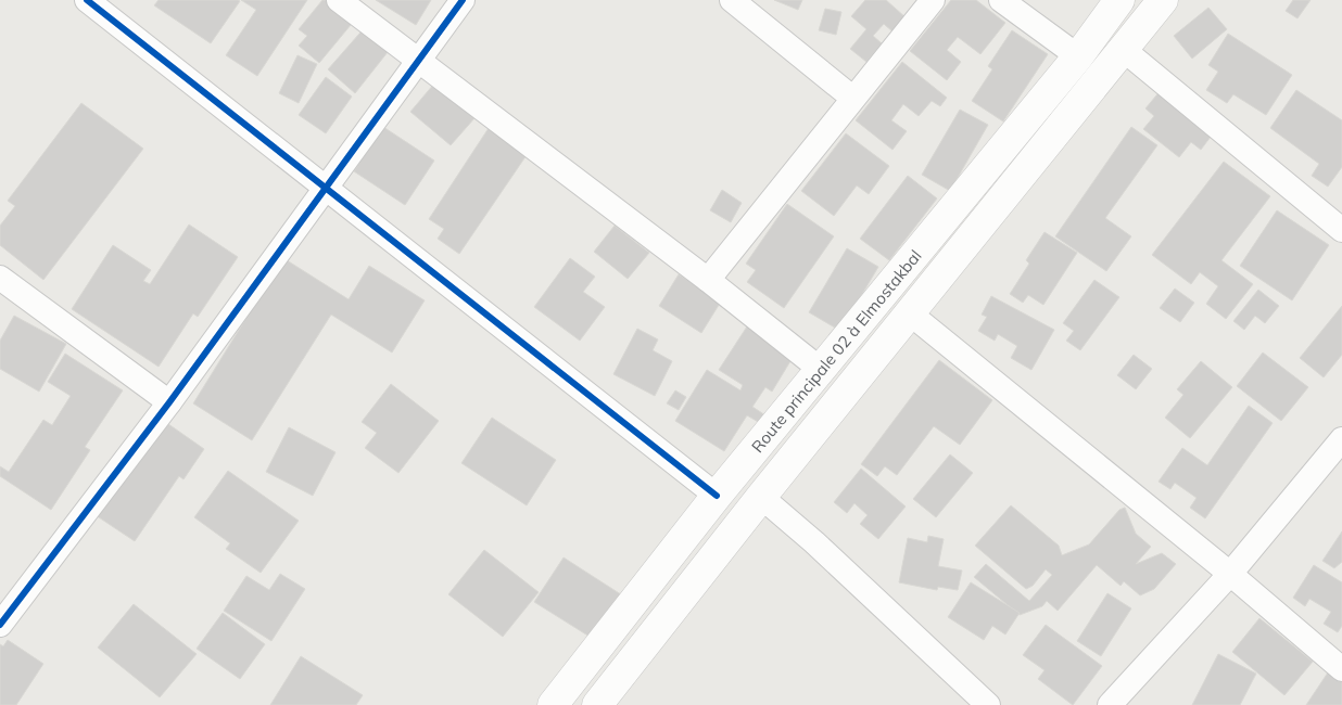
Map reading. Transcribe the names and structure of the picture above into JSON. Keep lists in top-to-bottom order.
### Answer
{
  "streets": {
    "main road": ["Route principale 02 à Elmostakbal"]
  }
}
